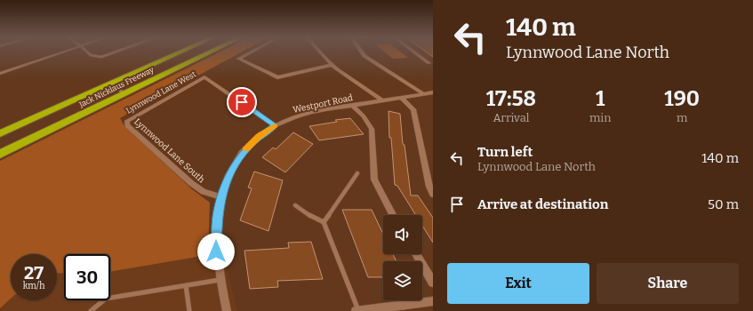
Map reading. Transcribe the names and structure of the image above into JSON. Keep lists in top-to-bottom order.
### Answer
{
  "streets": {
    "highway": ["Jack Nicklaus Freeway"],
    "street": ["Lynnwood Lane West", "Westport Road", "Lynnwood Lane South"]
  },
  "crossings": [
    ["Lynnwood Lane West", "Westport Road"],
    ["Lynnwood Lane West", "Lynnwood Lane South"],
    ["Westport Road", "Lynnwood Lane South"]
  ],
  "page": {
    "turn": ["140 m", "Lynnwood Lane North"],
    "eta": [
      "17:58",
      "Arrival",
      "1",
      "min",
      "190",
      "m"
    ],
    "list": [
      {
        "name": "Turn left",
        "note": "Lynnwood Lane North",
        "value": "140 m"
      },
      {
        "name": "Arrive at destination",
        "value": "50 m"
      }
    ],
    "speed": "27 km/h",
    "limit": "30",
    "buttons": ["Exit", "Share"]
  }
}
